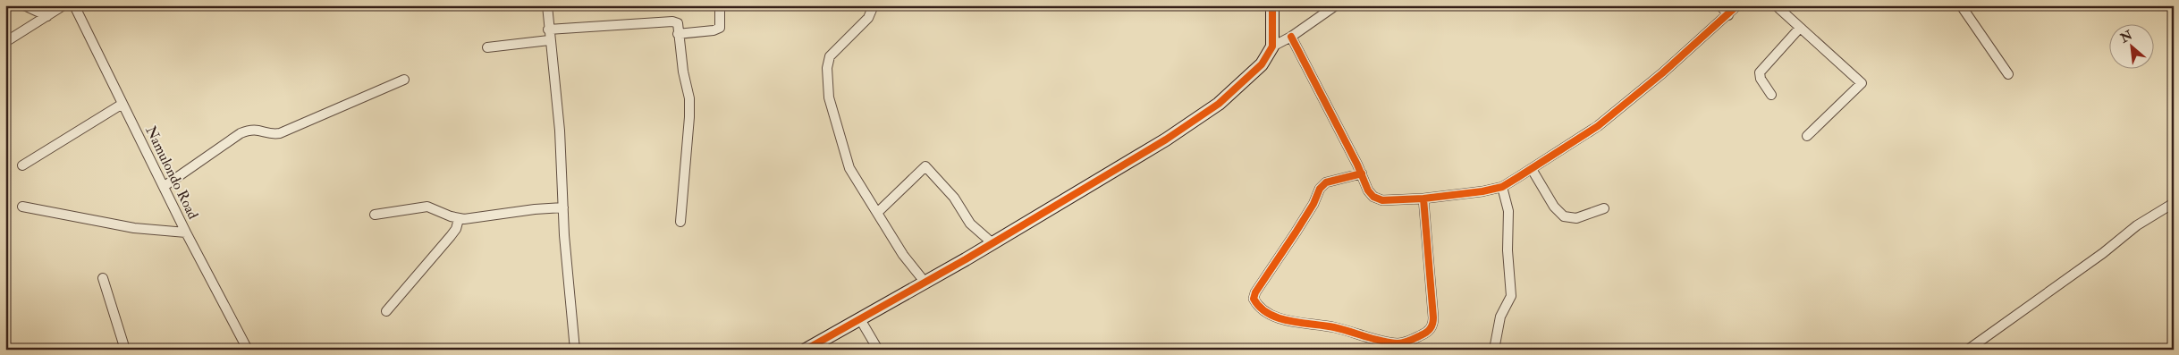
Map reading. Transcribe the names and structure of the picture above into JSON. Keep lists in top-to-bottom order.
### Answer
{
  "streets": {
    "street": ["Namulondo Road"]
  },
  "north": "top left"
}
